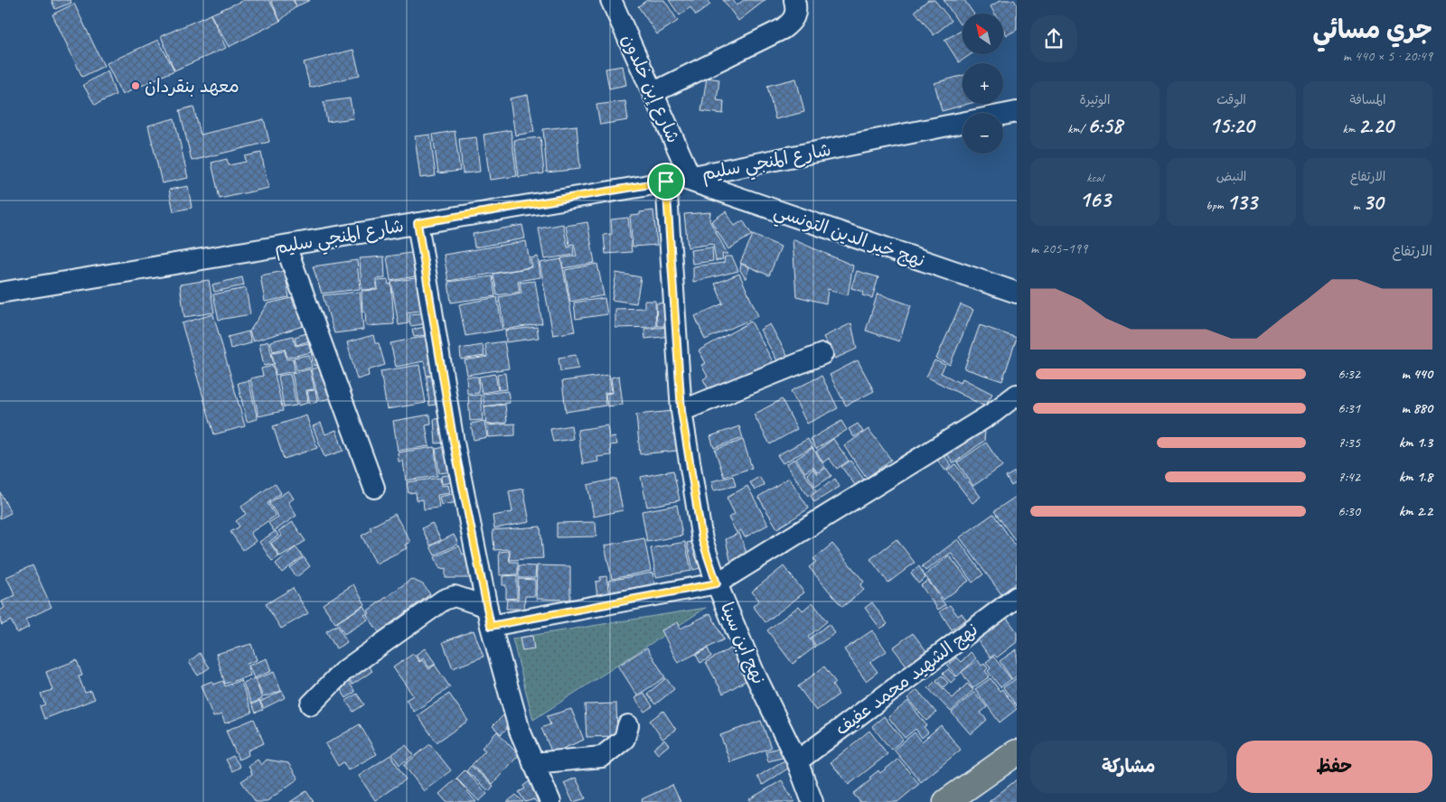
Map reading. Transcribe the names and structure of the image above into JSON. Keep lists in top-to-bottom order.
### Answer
{
  "streets": {
    "street": [
      "شارع إبن خلدون",
      "شارع المنجي سليم",
      "نهج خير الدين التونسي",
      "نهج ابن سينا",
      "نهج الشهيد محمد عفيف"
    ]
  },
  "crossings": [
    ["شارع إبن خلدون", "شارع المنجي سليم"],
    ["شارع إبن خلدون", "نهج خير الدين التونسي"],
    ["شارع إبن خلدون", "نهج ابن سينا"],
    ["شارع المنجي سليم", "نهج خير الدين التونسي"],
    ["شارع المنجي سليم", "نهج ابن سينا"],
    ["نهج خير الدين التونسي", "نهج ابن سينا"],
    ["نهج ابن سينا", "نهج الشهيد محمد عفيف"]
  ],
  "places": ["معهد بنقردان"],
  "north": "top left",
  "page": {
    "heading": ["جري مسائي", "20:49 · 5 × 440 m"],
    "map_buttons": ["+", "−"],
    "stats": [
      ["المسافة", "2.20 km"],
      ["الوقت", "15:20"],
      ["الوتيرة", "6:58 /km"],
      ["الارتفاع", "30 m"],
      ["النبض", "133 bpm"],
      ["kcal", "163"]
    ],
    "chart": ["الارتفاع", "199–205 m"],
    "list": [
      {
        "name": "440 m",
        "note": "6:32"
      },
      {
        "name": "880 m",
        "note": "6:31"
      },
      {
        "name": "1.3 km",
        "note": "7:35"
      },
      {
        "name": "1.8 km",
        "note": "7:42"
      },
      {
        "name": "2.2 km",
        "note": "6:30"
      }
    ],
    "buttons": ["حفظ", "مشاركة"]
  }
}
